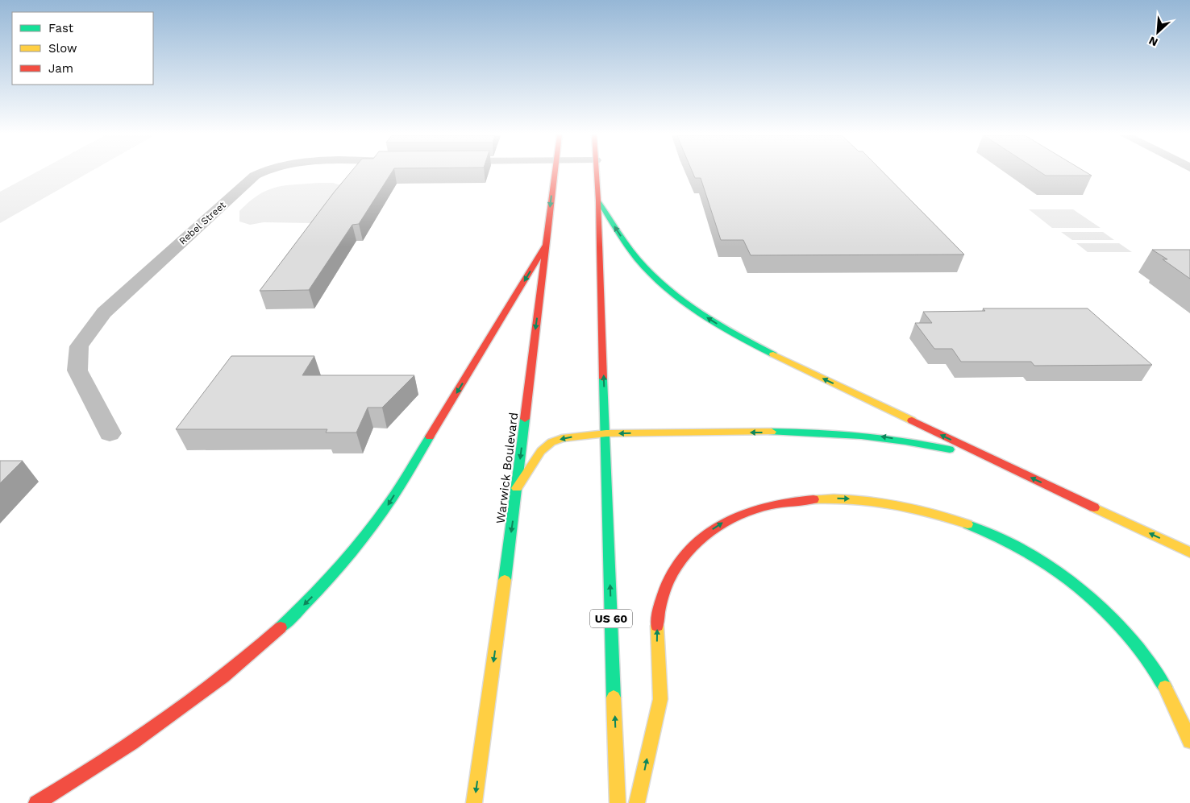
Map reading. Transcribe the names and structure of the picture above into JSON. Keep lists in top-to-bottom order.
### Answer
{
  "streets": {
    "main road": ["Warwick Boulevard", "US 60"],
    "street": ["Rebel Street"]
  },
  "legend": ["Fast", "Slow", "Jam"],
  "north": "bottom left"
}
